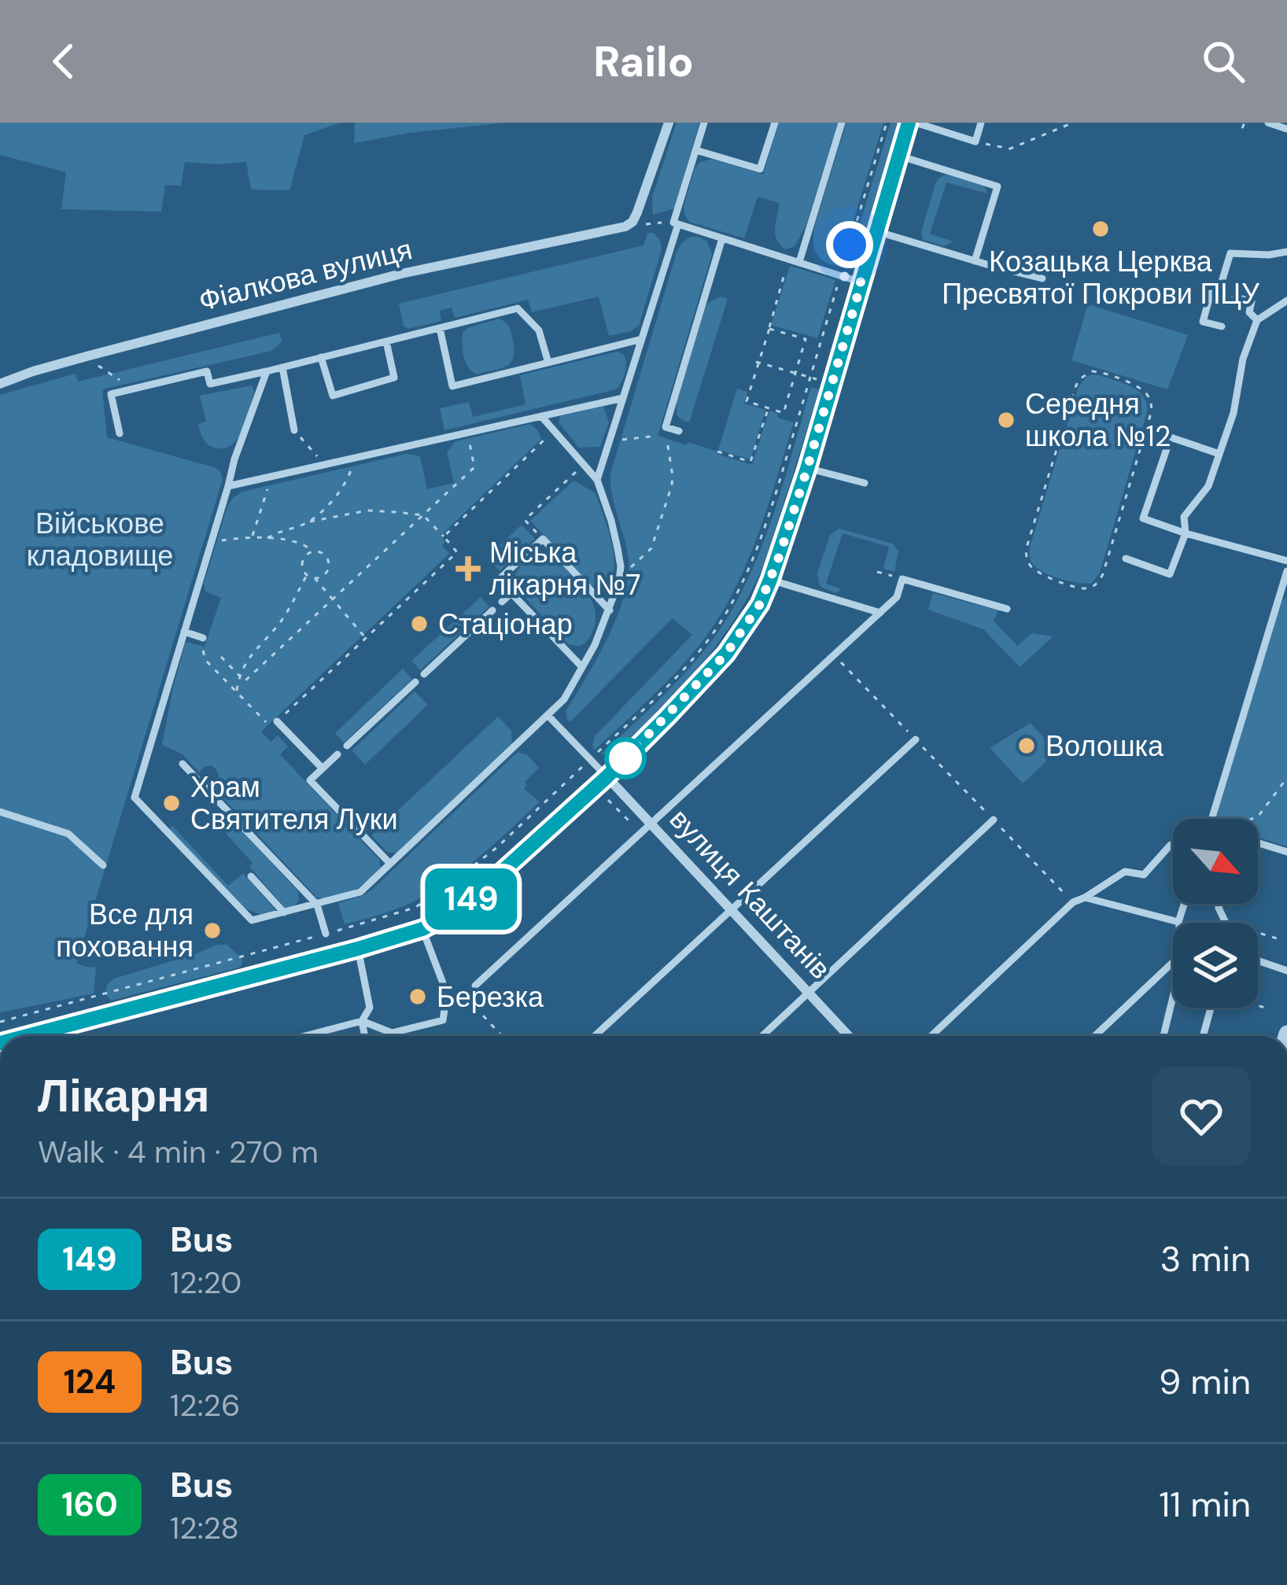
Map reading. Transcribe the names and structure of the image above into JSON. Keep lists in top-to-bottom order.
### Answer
{
  "streets": {
    "street": ["Фіалкова вулиця", "вулиця Каштанів"]
  },
  "parks": ["Військове кладовище"],
  "places": {
    "other": [
      "Козацька Церква Пресвятої Покрови ПЦУ",
      "Середня школа №12",
      "Стаціонар",
      "Волошка",
      "Храм Святителя Луки",
      "Все для поховання",
      "Березка"
    ],
    "health": ["Міська лікарня №7"]
  },
  "lines": ["bus line 149"],
  "north": "bottom right",
  "page": {
    "header": "Railo",
    "on_map": "149",
    "heading": ["Лікарня", "Walk · 4 min · 270 m"],
    "list": [
      {
        "mark": "149",
        "name": "Bus",
        "note": "12:20",
        "value": "3 min"
      },
      {
        "mark": "124",
        "name": "Bus",
        "note": "12:26",
        "value": "9 min"
      },
      {
        "mark": "160",
        "name": "Bus",
        "note": "12:28",
        "value": "11 min"
      }
    ]
  }
}
